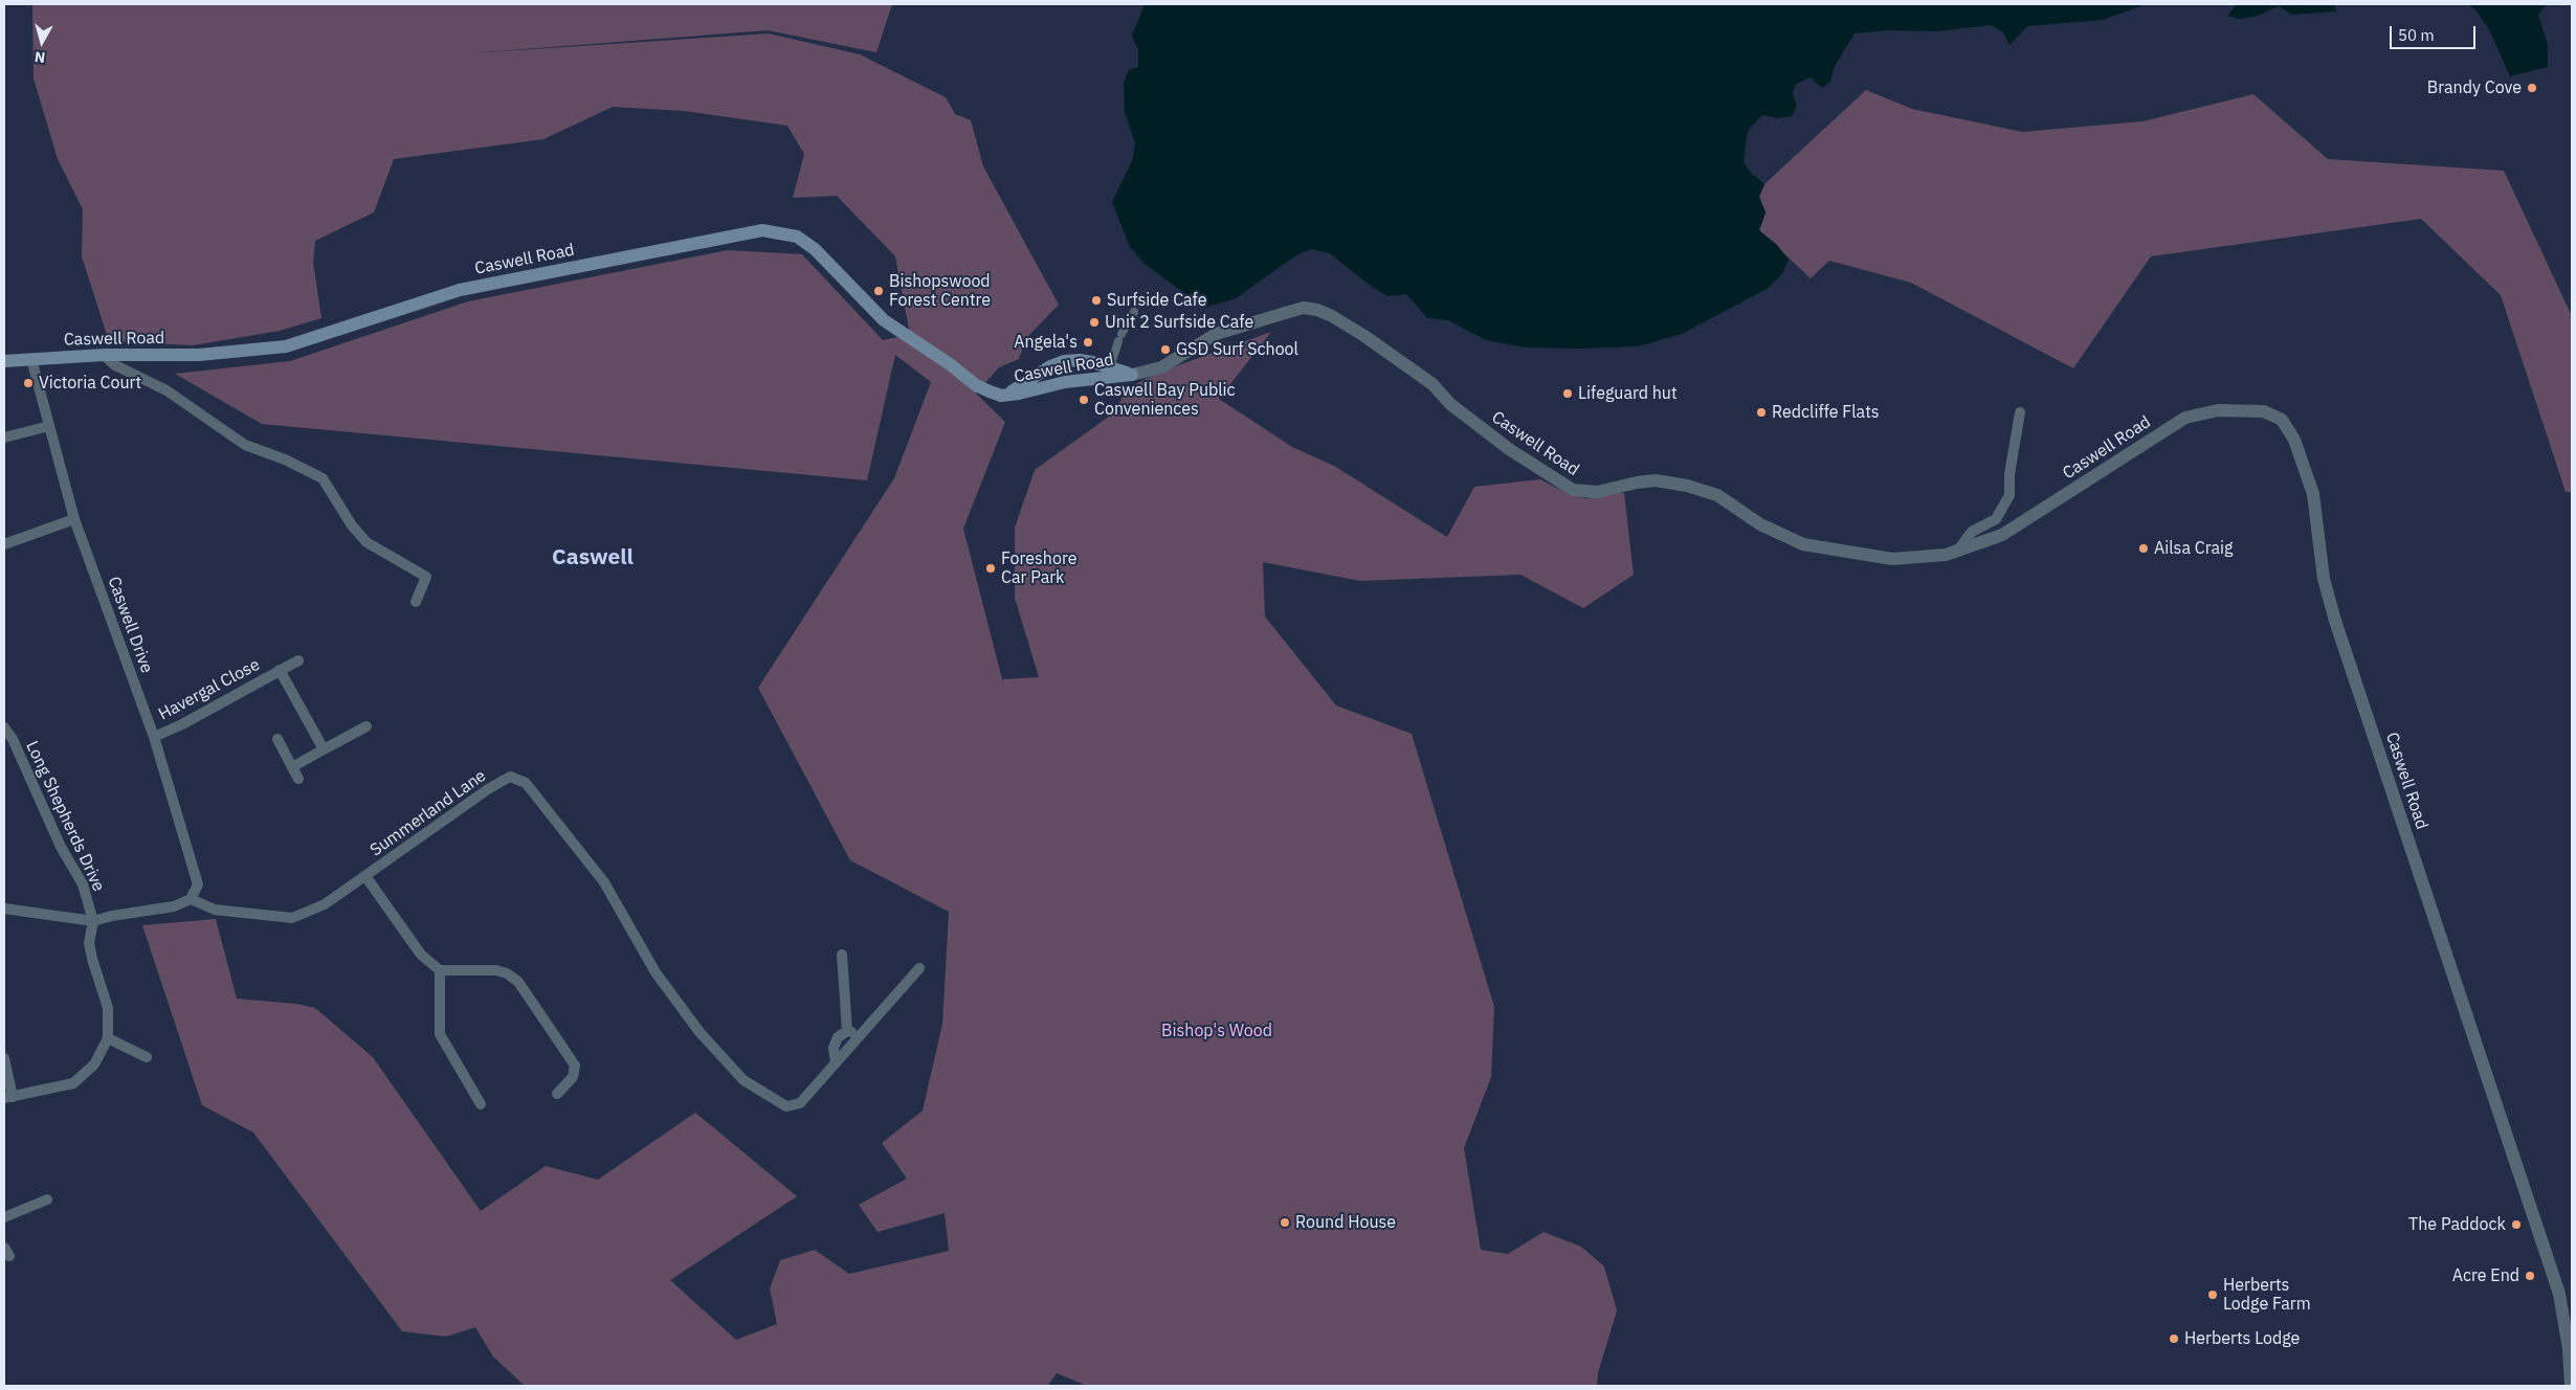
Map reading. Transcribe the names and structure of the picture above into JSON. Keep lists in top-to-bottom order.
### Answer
{
  "streets": {
    "main road": ["Caswell Road"],
    "street": [
      "Caswell Drive",
      "Havergal Close",
      "Summerland Lane",
      "Long Shepherds Drive"
    ]
  },
  "crossings": [
    ["Caswell Road", "Caswell Drive"],
    ["Caswell Drive", "Havergal Close"],
    ["Caswell Drive", "Summerland Lane"]
  ],
  "districts": ["Caswell"],
  "parks": ["Bishop's Wood"],
  "places": [
    "Brandy Cove",
    "Bishopswood Forest Centre",
    "Surfside Cafe",
    "Unit 2 Surfside Cafe",
    "Angela's",
    "GSD Surf School",
    "Victoria Court",
    "Lifeguard hut",
    "Caswell Bay Public Conveniences",
    "Redcliffe Flats",
    "Ailsa Craig",
    "Foreshore Car Park",
    "Round House",
    "The Paddock",
    "Acre End",
    "Herberts Lodge Farm",
    "Herberts Lodge"
  ],
  "scale_bar": "50 m",
  "north": "bottom"
}
